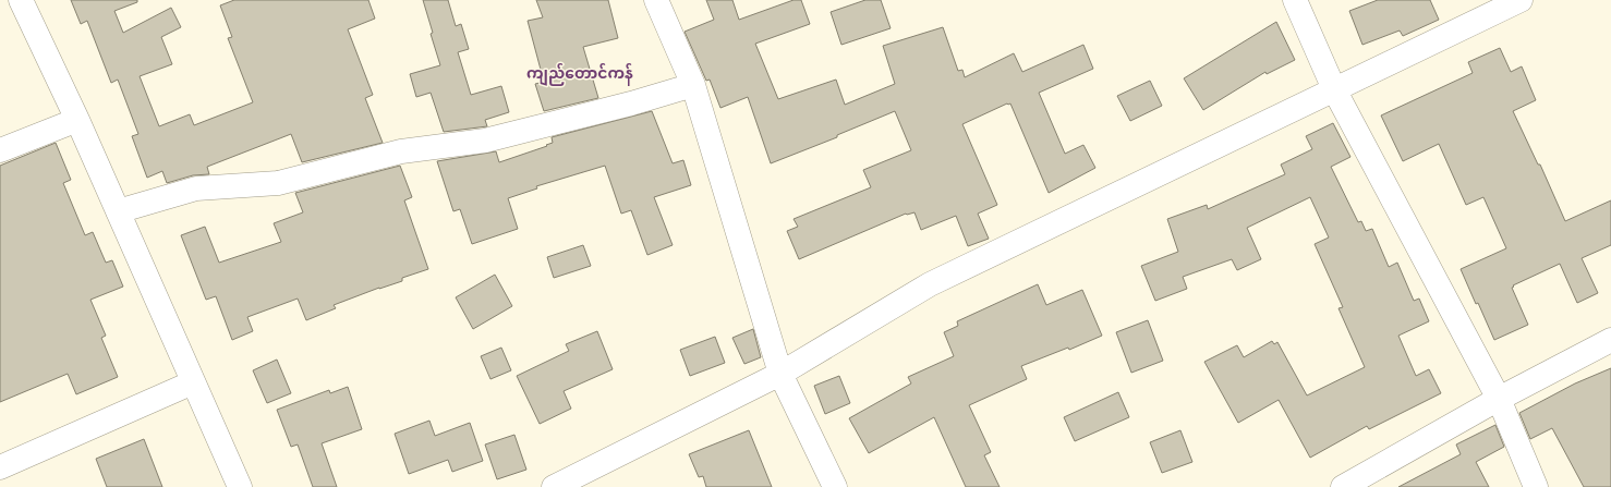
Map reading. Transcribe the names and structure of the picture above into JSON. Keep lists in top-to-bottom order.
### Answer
{
  "districts": ["ကျည်တောင်ကန်"]
}
